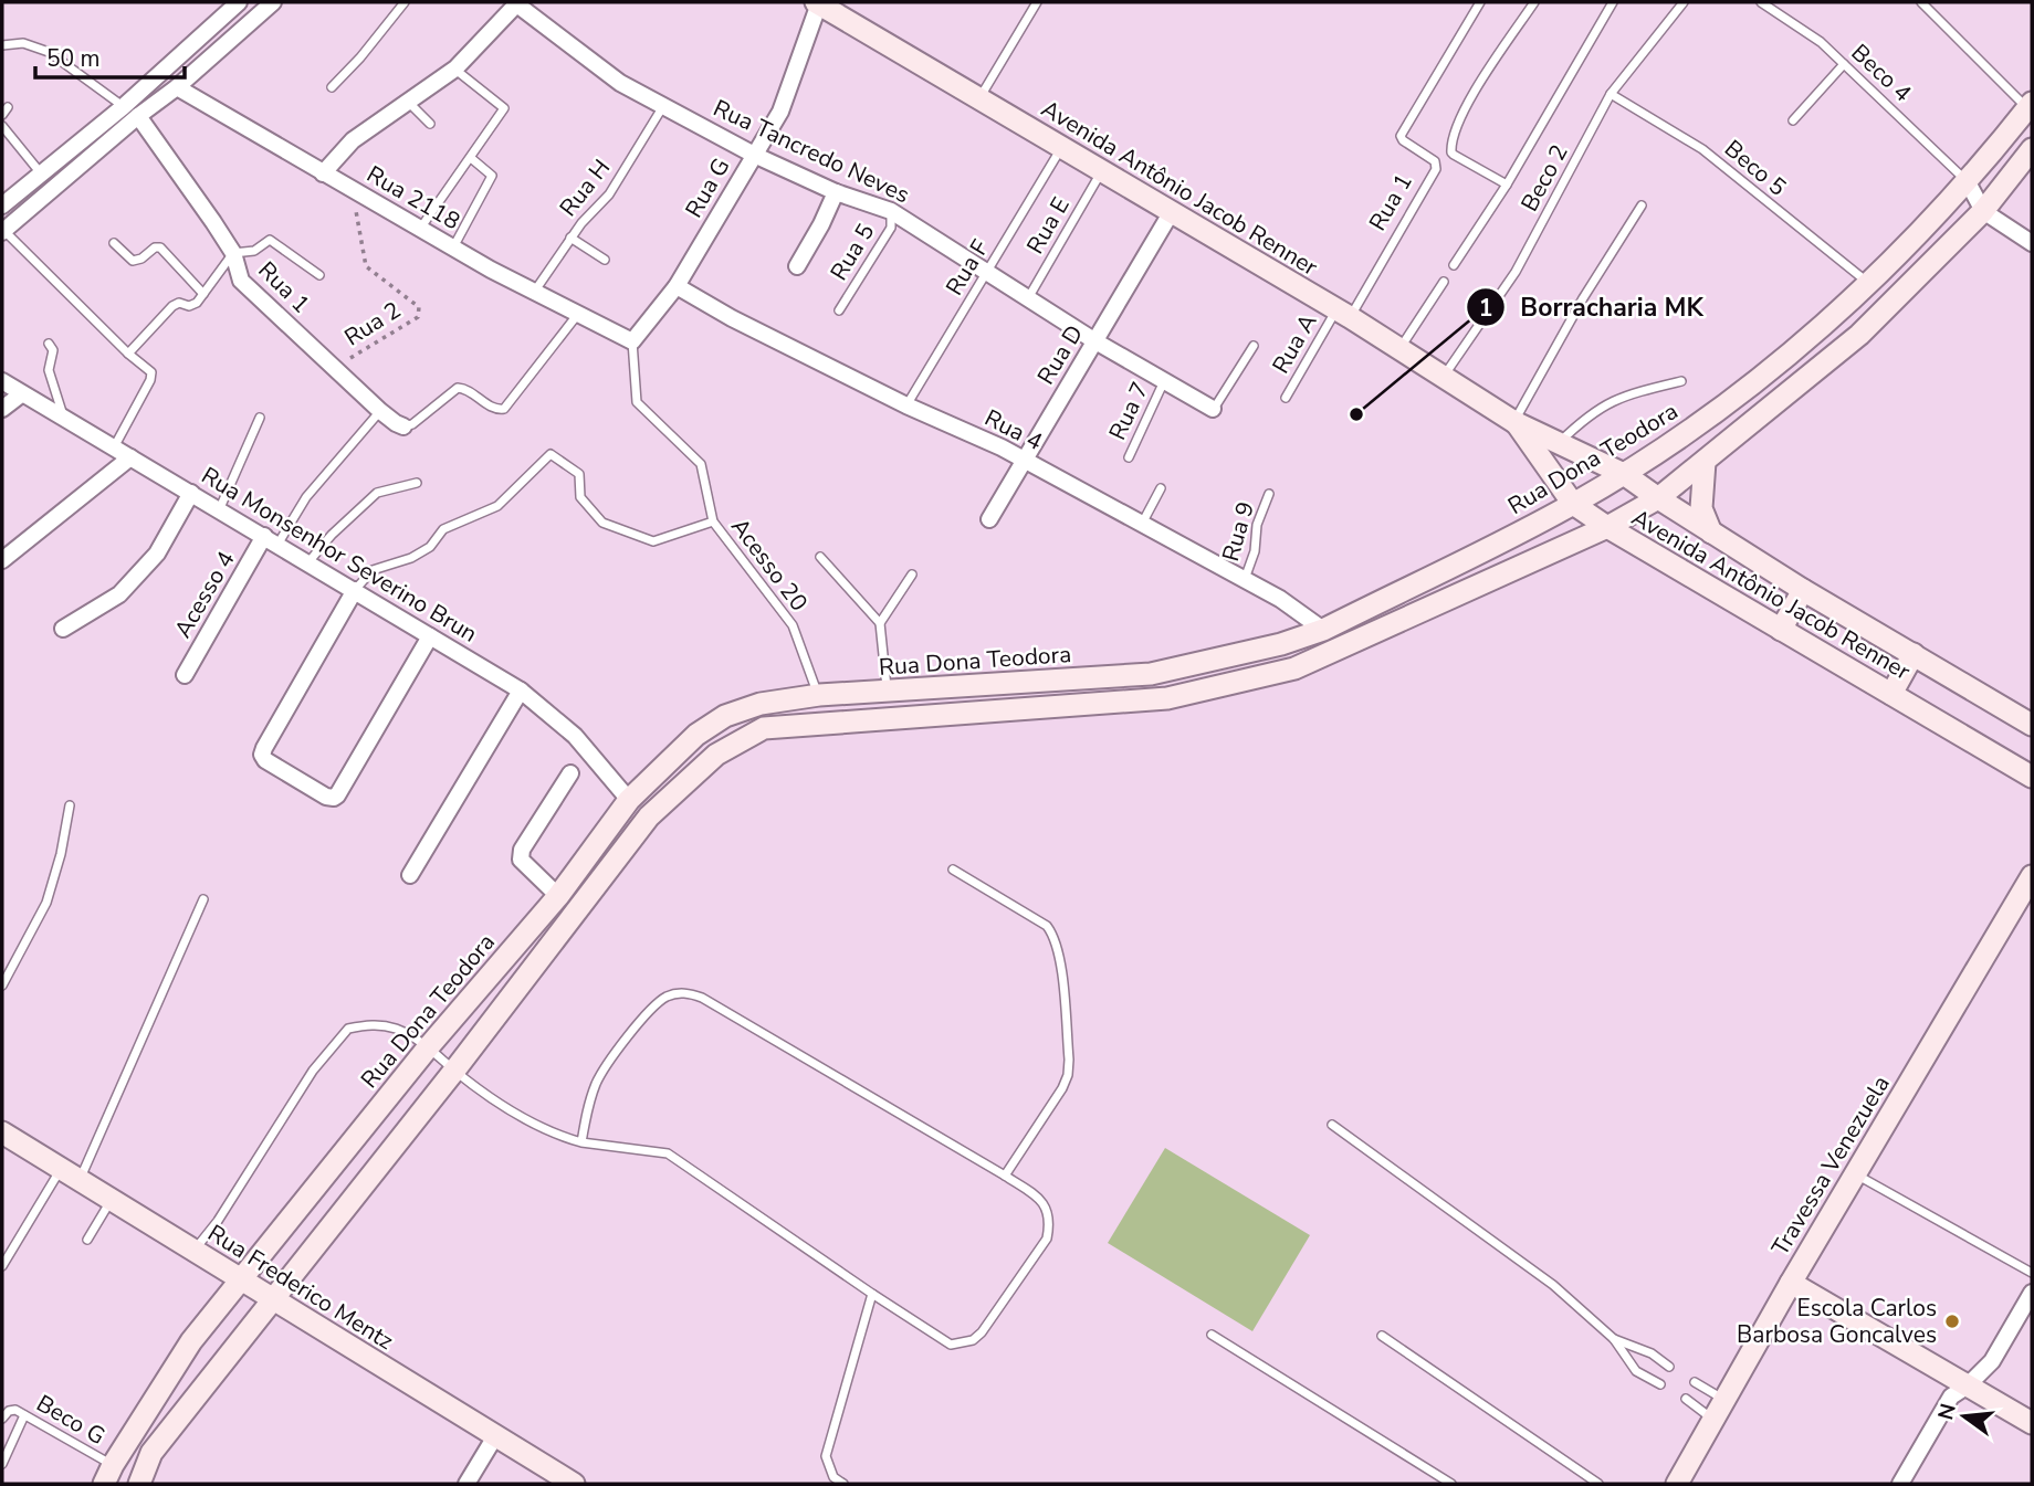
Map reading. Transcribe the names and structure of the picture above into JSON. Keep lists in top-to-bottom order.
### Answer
{
  "streets": {
    "main road": [
      "Avenida Antônio Jacob Renner",
      "Rua Dona Teodora",
      "Travessa Venezuela",
      "Rua Frederico Mentz"
    ],
    "street": [
      "Rua Tancredo Neves",
      "Rua G",
      "Rua 2118",
      "Rua 1",
      "Rua D",
      "Rua 4",
      "Rua Monsenhor Severino Brun",
      "Acesso 4"
    ],
    "lane": [
      "Beco 4",
      "Beco 5",
      "Beco 2",
      "Rua H",
      "Rua E",
      "Rua 5",
      "Rua F",
      "Rua A",
      "Rua 7",
      "Rua 9",
      "Acesso 20",
      "Beco G"
    ],
    "path": ["Rua 2"]
  },
  "crossings": [
    ["Beco 4", "Rua Dona Teodora"],
    ["Rua Tancredo Neves", "Rua H"],
    ["Rua Tancredo Neves", "Rua G"],
    ["Rua Tancredo Neves", "Rua E"],
    ["Rua Tancredo Neves", "Rua 5"],
    ["Rua Tancredo Neves", "Rua F"],
    ["Rua Tancredo Neves", "Rua D"],
    ["Rua Tancredo Neves", "Rua 7"],
    ["Beco 5", "Beco 2"],
    ["Beco 5", "Rua Dona Teodora"],
    ["Beco 2", "Avenida Antônio Jacob Renner"],
    ["Rua H", "Rua 2118"],
    ["Rua G", "Avenida Antônio Jacob Renner"],
    ["Rua G", "Rua 2118"],
    ["Rua G", "Rua 4"],
    ["Avenida Antônio Jacob Renner", "Rua 1"],
    ["Avenida Antônio Jacob Renner", "Rua E"],
    ["Avenida Antônio Jacob Renner", "Rua F"],
    ["Avenida Antônio Jacob Renner", "Rua A"],
    ["Avenida Antônio Jacob Renner", "Rua D"],
    ["Avenida Antônio Jacob Renner", "Rua Dona Teodora"],
    ["Rua 2118", "Rua 2"],
    ["Rua 1", "Rua 2"],
    ["Rua 1", "Rua A"],
    ["Rua F", "Rua 4"],
    ["Rua D", "Rua 4"],
    ["Rua 4", "Rua Dona Teodora"],
    ["Rua 4", "Rua 9"],
    ["Rua Dona Teodora", "Rua Monsenhor Severino Brun"],
    ["Rua Dona Teodora", "Acesso 20"],
    ["Rua Dona Teodora", "Rua Frederico Mentz"],
    ["Rua Dona Teodora", "Beco G"],
    ["Rua Monsenhor Severino Brun", "Acesso 20"],
    ["Rua Monsenhor Severino Brun", "Acesso 4"]
  ],
  "places": ["Borracharia MK", "Escola Carlos Barbosa Goncalves"],
  "scale_bar": "50 m",
  "north": "left"
}
